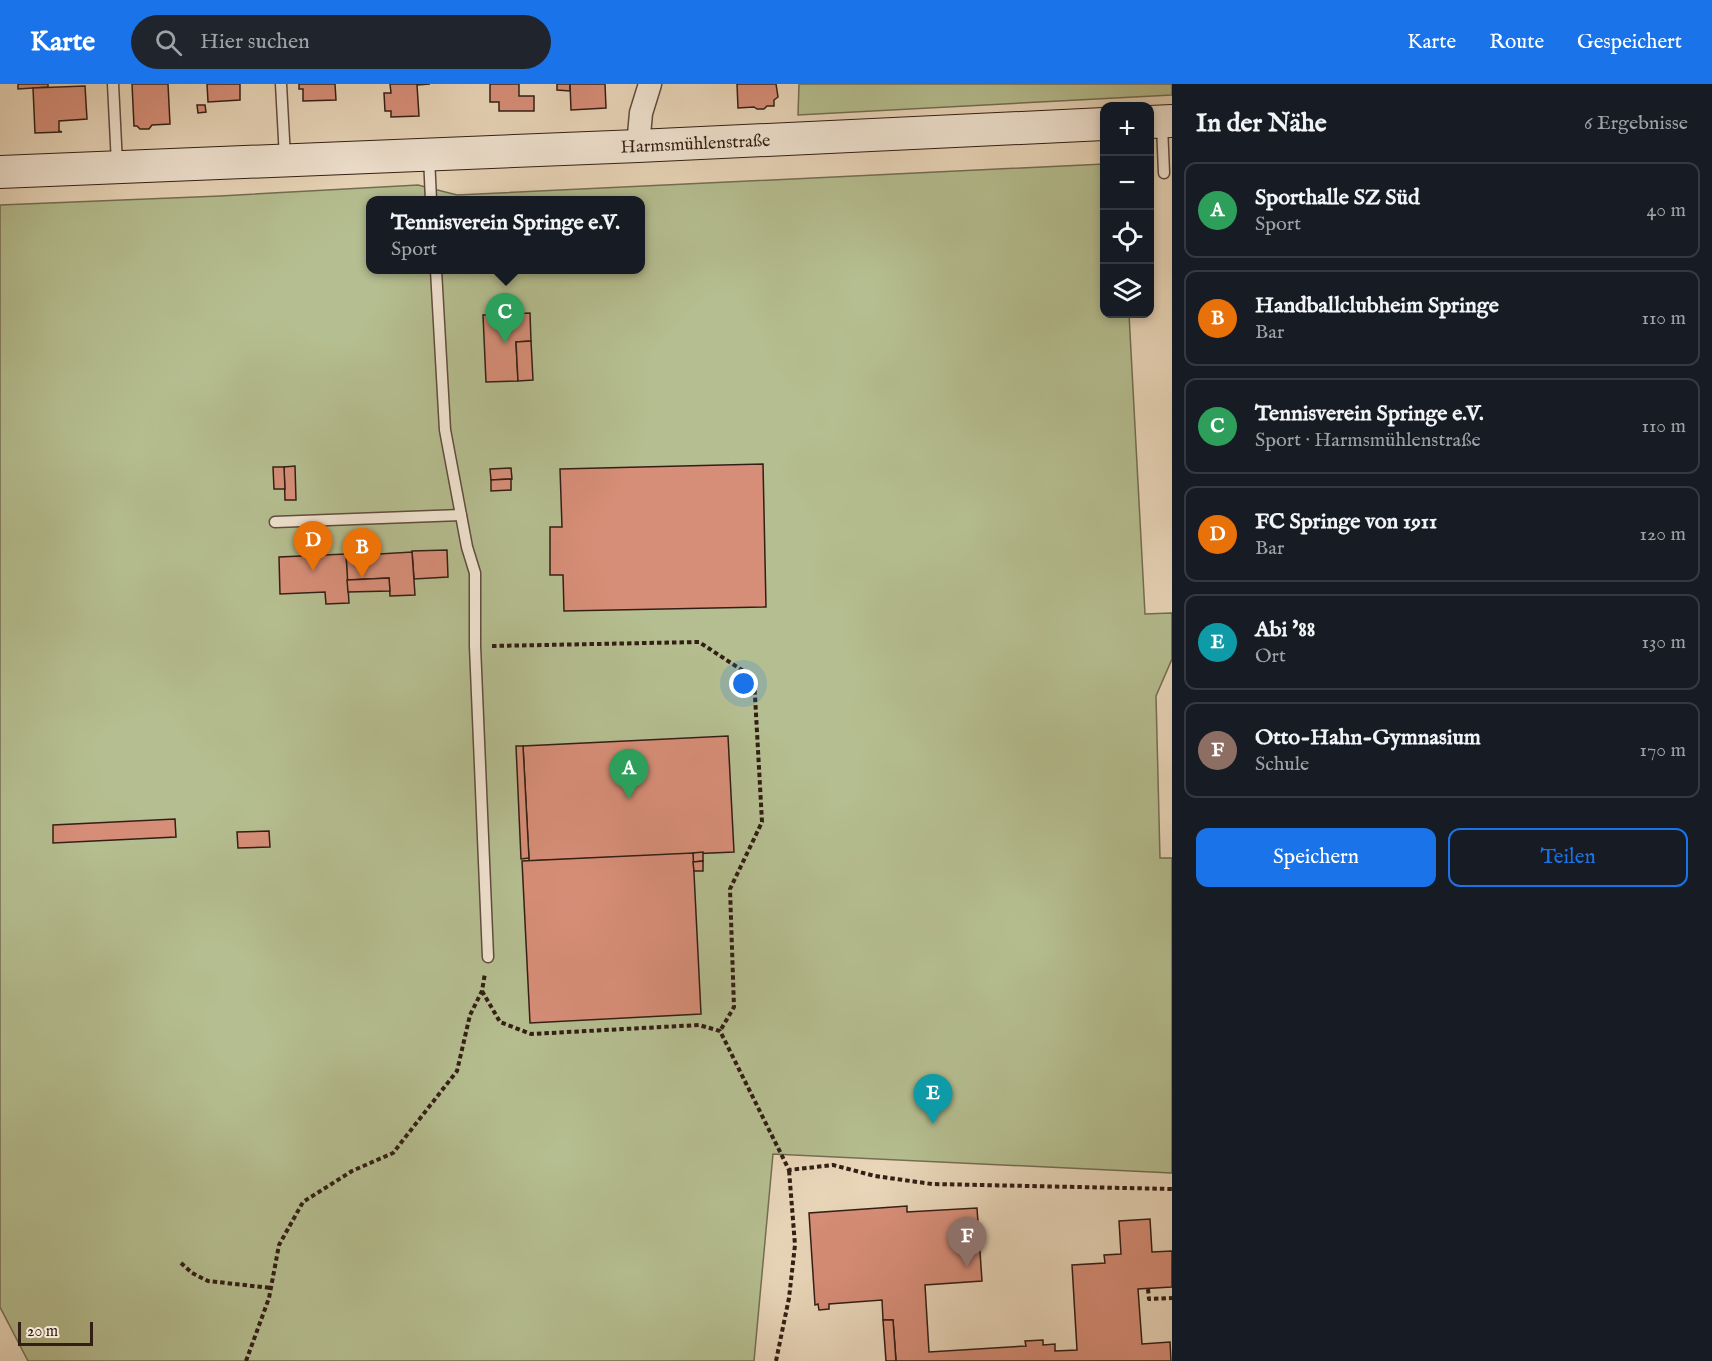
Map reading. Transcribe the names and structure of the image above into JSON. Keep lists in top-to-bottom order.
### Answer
{
  "streets": {
    "street": ["Harmsmühlenstraße"]
  },
  "scale_bar": "20 m",
  "page": {
    "header": "Karte",
    "search": "Hier suchen",
    "nav": ["Karte", "Route", "Gespeichert"],
    "heading": ["In der Nähe", "6 Ergebnisse"],
    "map_buttons": ["+", "−"],
    "list": [
      {
        "mark": "A",
        "name": "Sporthalle SZ Süd",
        "note": "Sport",
        "value": "40 m"
      },
      {
        "mark": "B",
        "name": "Handballclubheim Springe",
        "note": "Bar",
        "value": "110 m"
      },
      {
        "mark": "C",
        "name": "Tennisverein Springe e.V.",
        "note": "Sport · Harmsmühlenstraße",
        "value": "110 m"
      },
      {
        "mark": "D",
        "name": "FC Springe von 1911",
        "note": "Bar",
        "value": "120 m"
      },
      {
        "mark": "E",
        "name": "Abi '88",
        "note": "Ort",
        "value": "130 m"
      },
      {
        "mark": "F",
        "name": "Otto-Hahn-Gymnasium",
        "note": "Schule",
        "value": "170 m"
      }
    ],
    "popup": ["Tennisverein Springe e.V.", "Sport"],
    "pins": [
      "C",
      "D",
      "B",
      "A",
      "E",
      "F"
    ],
    "buttons": ["Speichern", "Teilen"],
    "scale": "20 m"
  }
}
